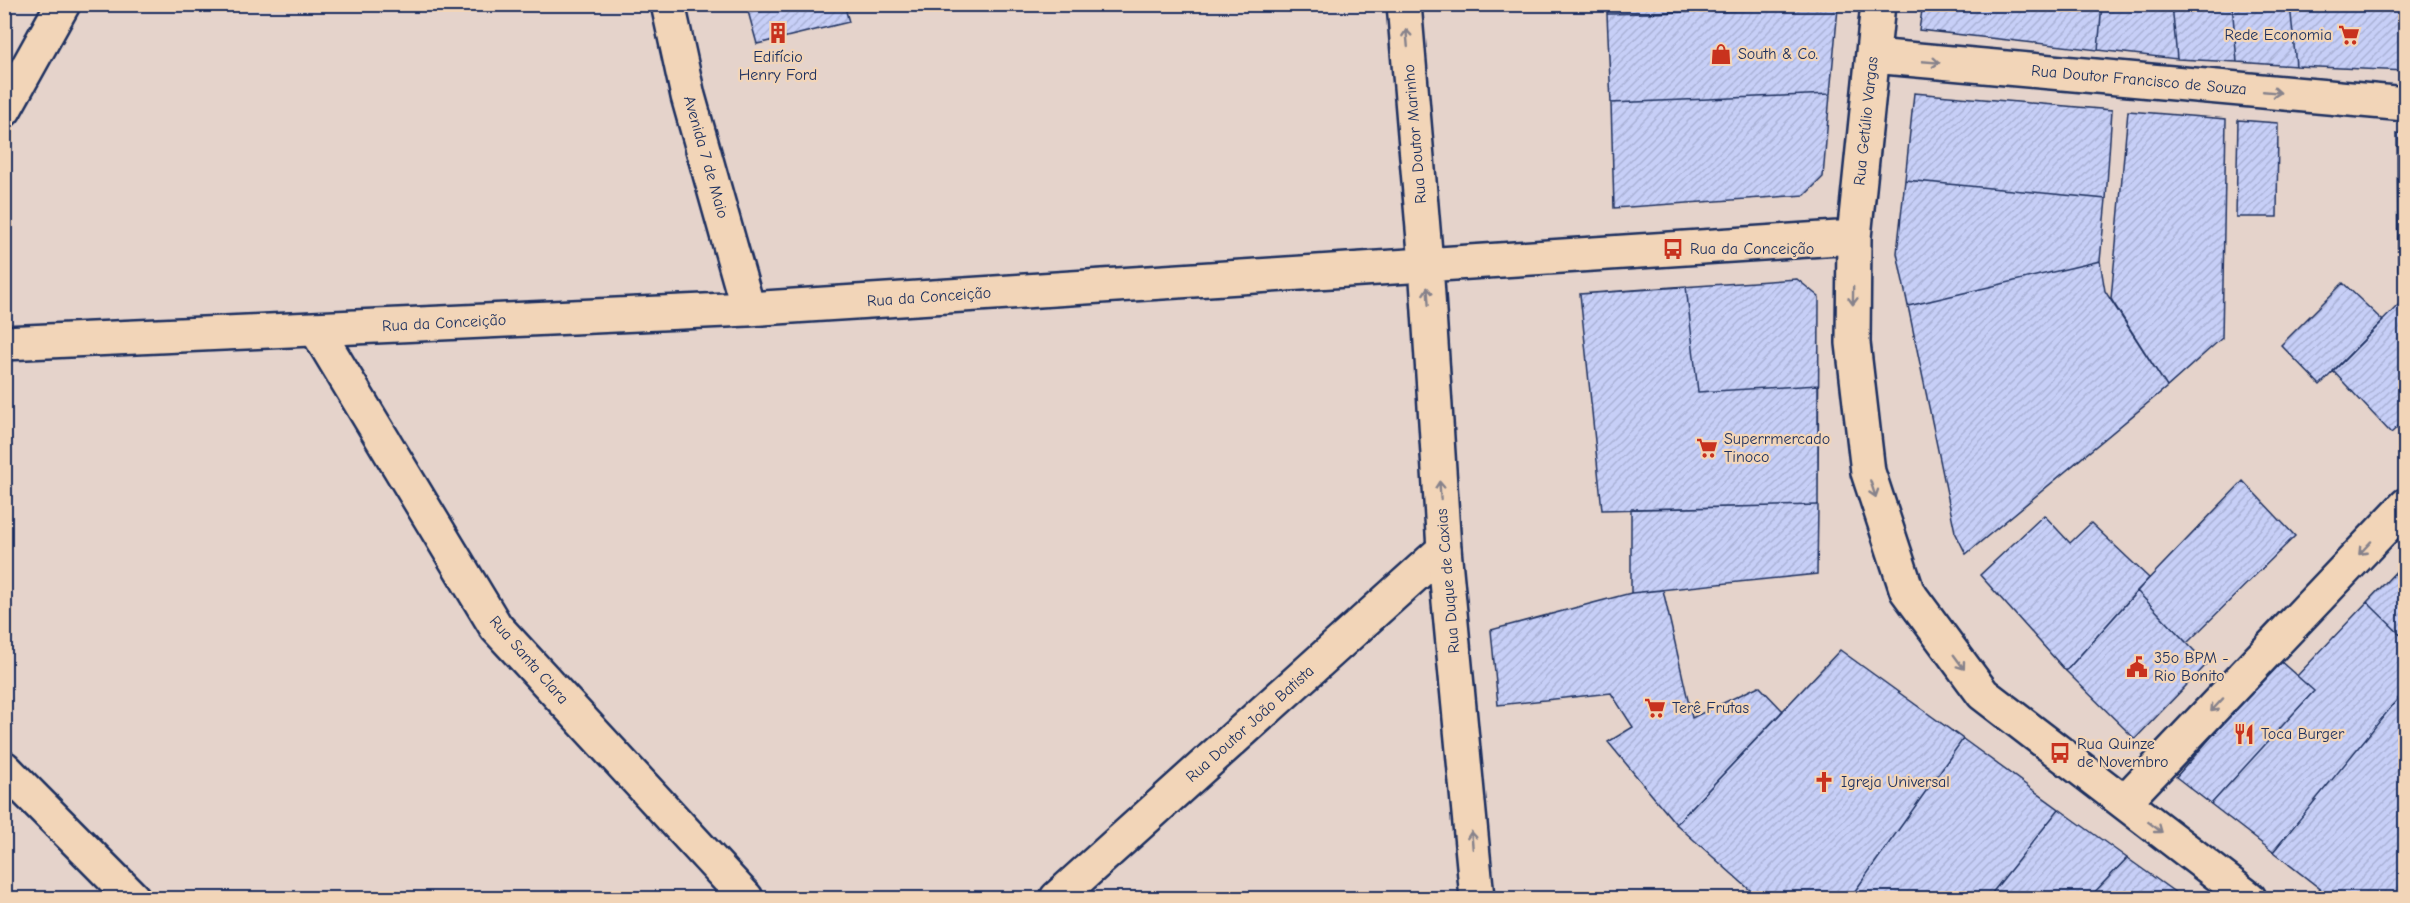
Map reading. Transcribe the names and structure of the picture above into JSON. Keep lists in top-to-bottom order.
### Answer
{
  "streets": {
    "main road": [
      "Rua Doutor Francisco de Souza",
      "Rua Getúlio Vargas",
      "Rua Doutor Marinho",
      "Avenida 7 de Maio",
      "Rua da Conceição",
      "Rua Duque de Caxias",
      "Rua Santa Clara",
      "Rua Doutor João Batista"
    ]
  },
  "crossings": [
    ["Rua Doutor Francisco de Souza", "Rua Getúlio Vargas"],
    ["Rua Getúlio Vargas", "Rua da Conceição"],
    ["Rua Doutor Marinho", "Rua da Conceição"],
    ["Rua Doutor Marinho", "Rua Duque de Caxias"],
    ["Avenida 7 de Maio", "Rua da Conceição"],
    ["Rua da Conceição", "Rua Duque de Caxias"],
    ["Rua da Conceição", "Rua Santa Clara"],
    ["Rua Duque de Caxias", "Rua Doutor João Batista"]
  ],
  "one_way": ["Rua Doutor Francisco de Souza", "Rua Doutor Marinho", "Rua Duque de Caxias"],
  "places": {
    "building": ["Edifício Henry Ford"],
    "supermarket": ["Rede Economia", "Superrmercado Tinoco", "Terê Frutas"],
    "shop": ["South & Co."],
    "bus stop": ["Rua da Conceição", "Rua Quinze de Novembro"],
    "public building": ["35o BPM - Rio Bonito"],
    "restaurant": ["Toca Burger"],
    "church": ["Igreja Universal"]
  }
}
